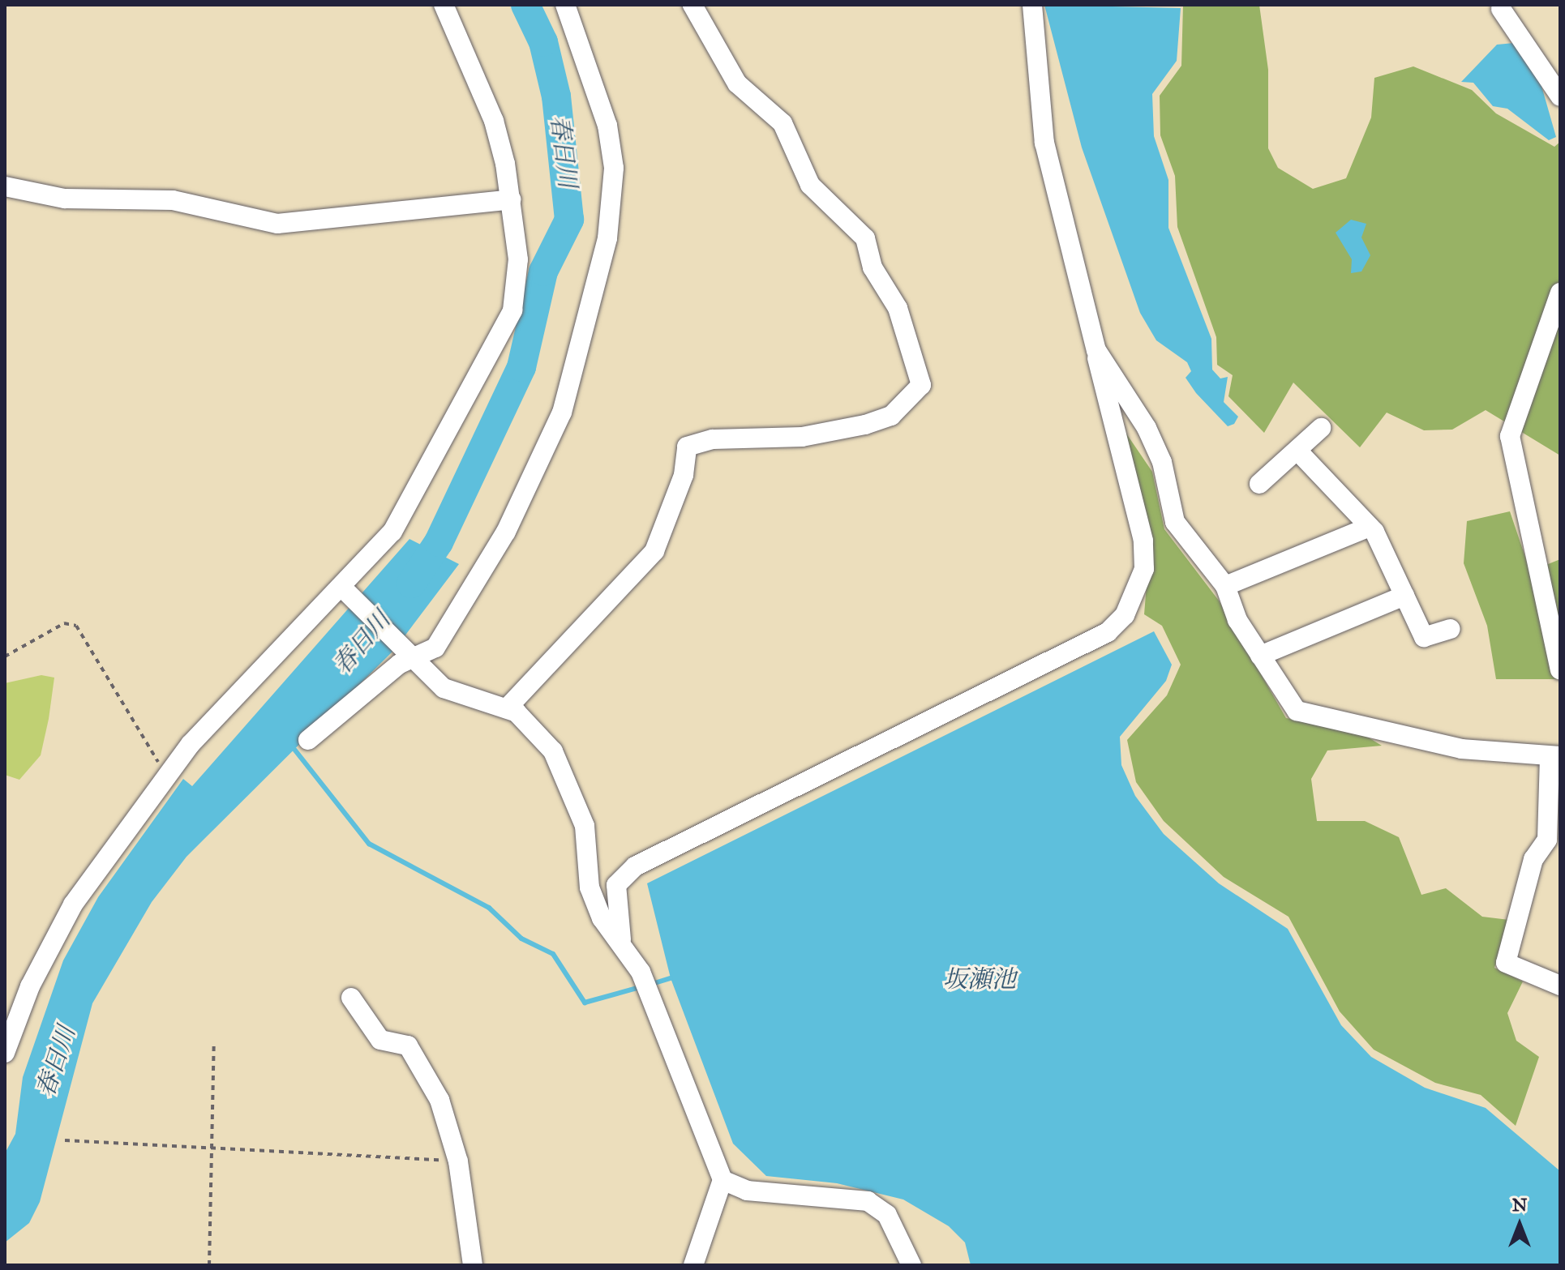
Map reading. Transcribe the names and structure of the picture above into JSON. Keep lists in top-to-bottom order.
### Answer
{
  "water": ["春日川", "坂瀬池"],
  "north": "top"
}
